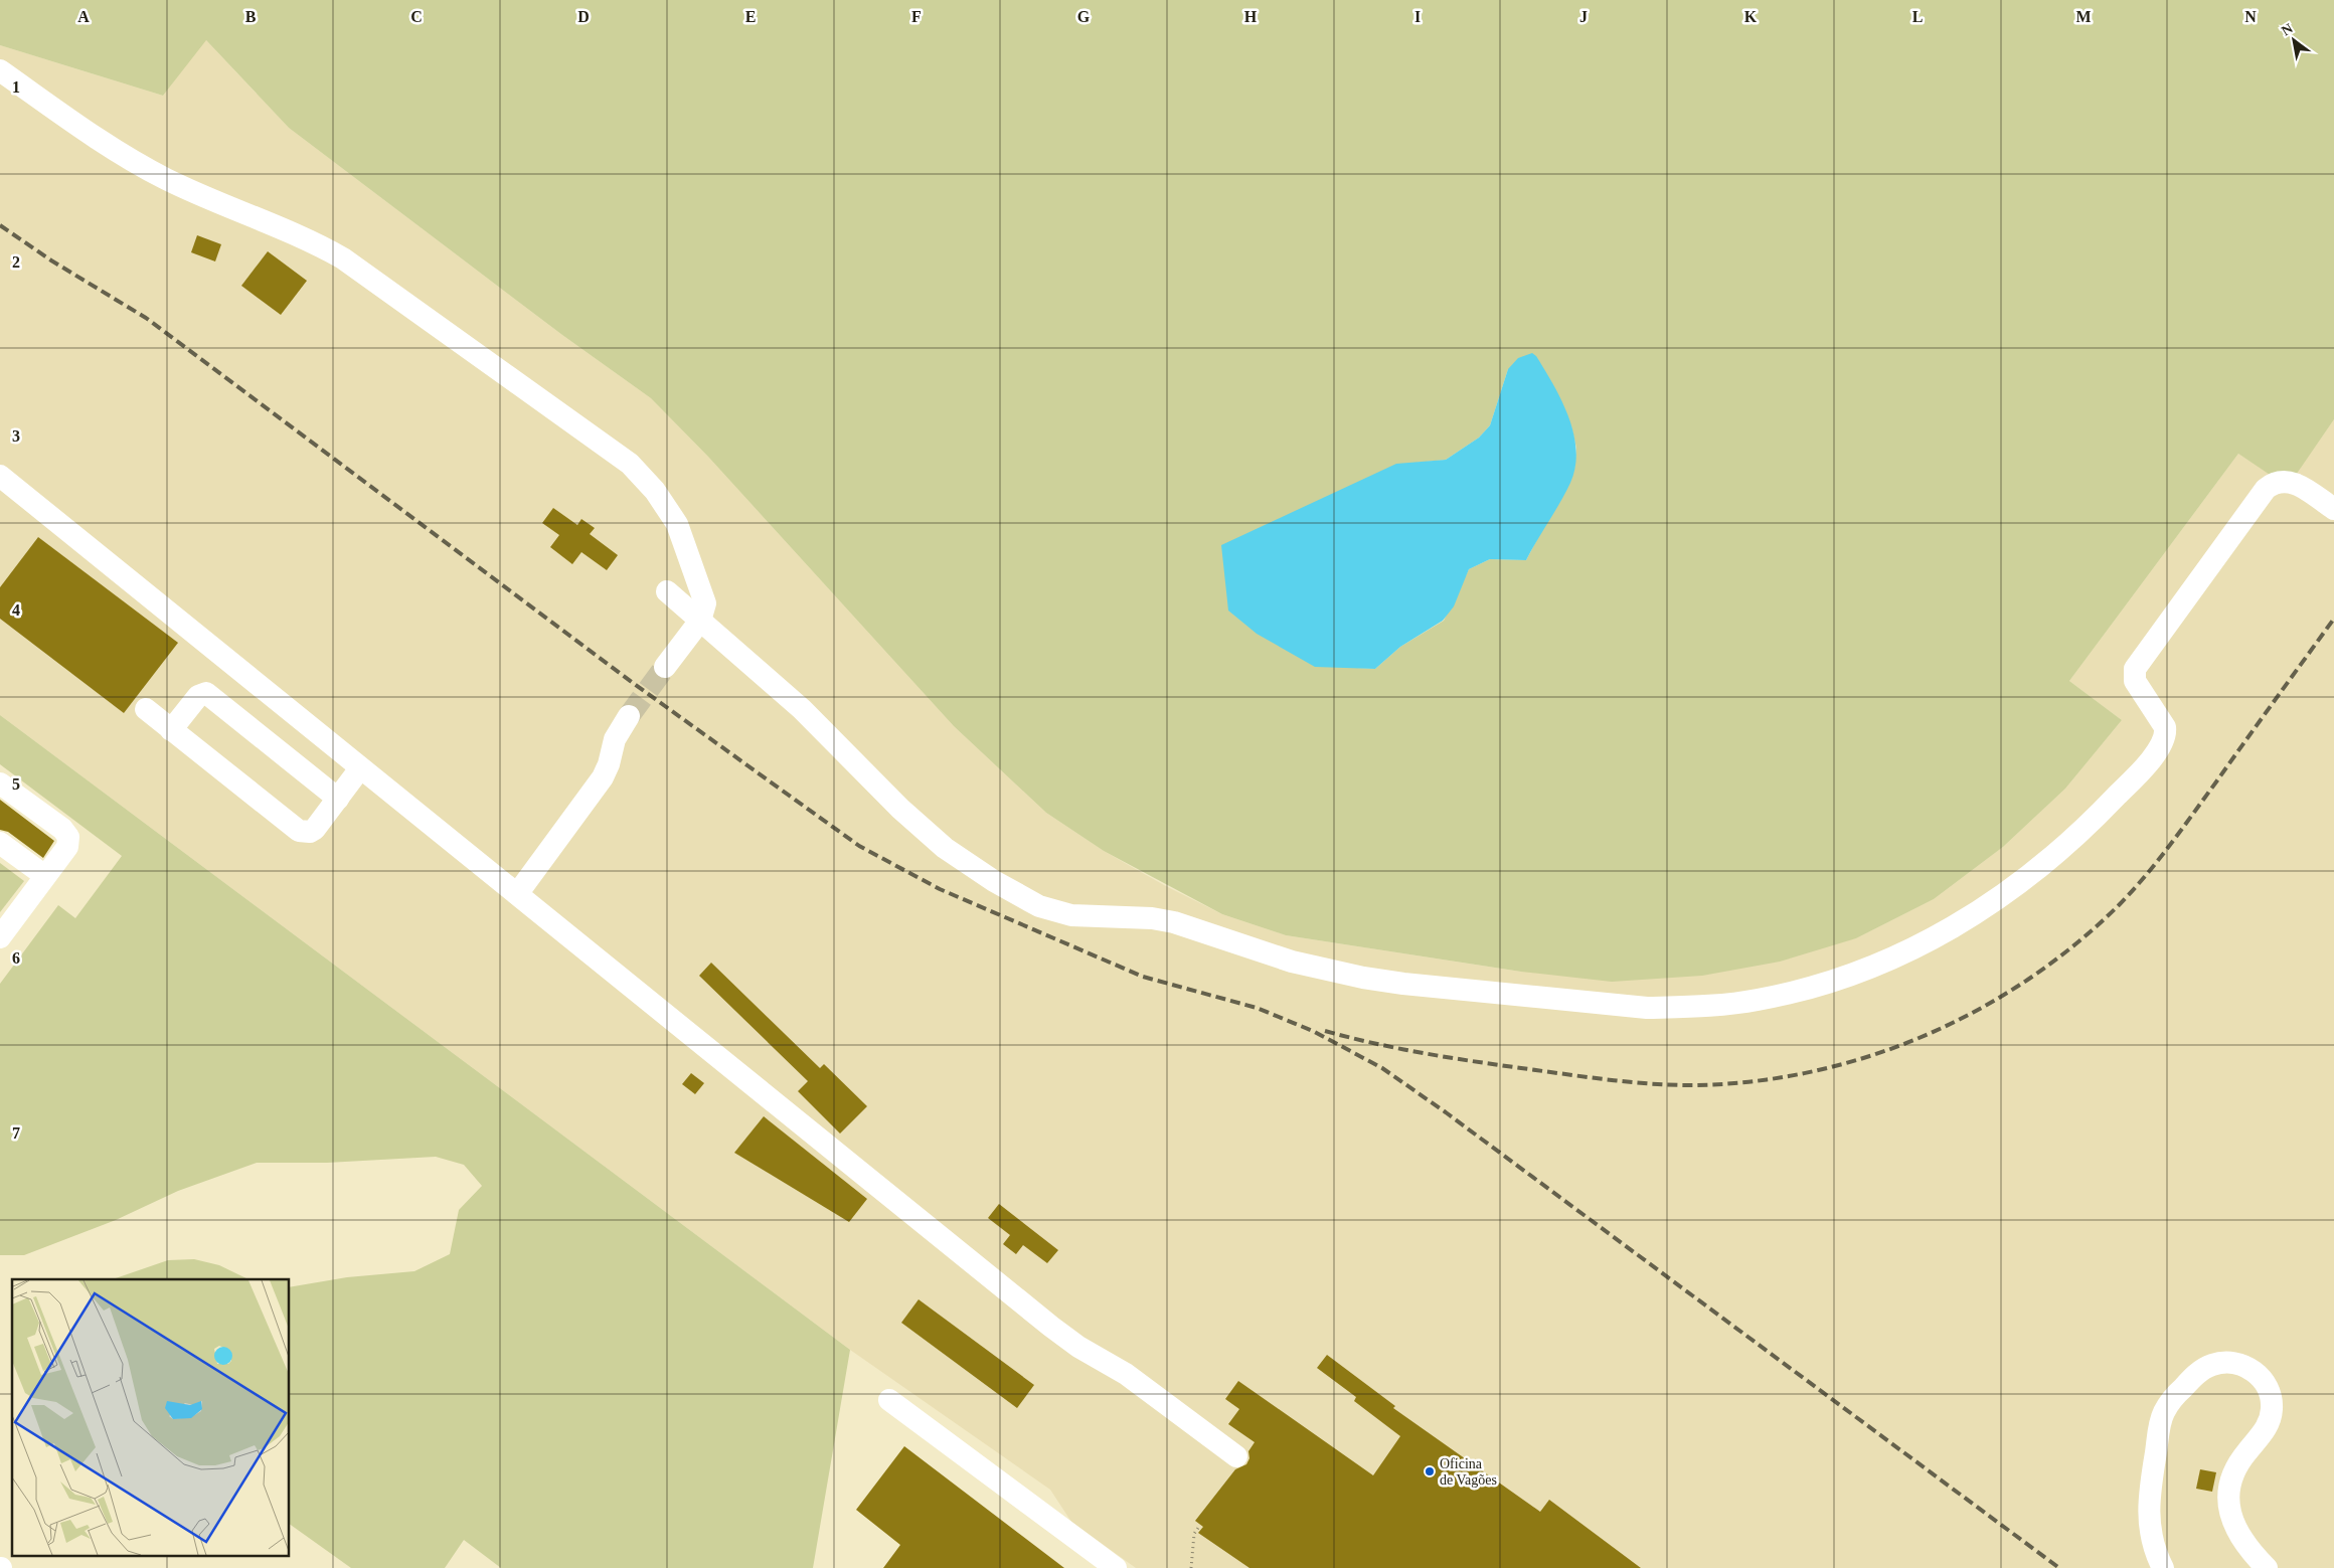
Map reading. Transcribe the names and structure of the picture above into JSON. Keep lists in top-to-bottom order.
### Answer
{
  "places": ["Oficina de Vagões"],
  "north": "top left",
  "grid": {
    "columns": [
      "A",
      "B",
      "C",
      "D",
      "E",
      "F",
      "G",
      "H",
      "I",
      "J",
      "K",
      "L",
      "M",
      "N"
    ],
    "rows": [
      "1",
      "2",
      "3",
      "4",
      "5",
      "6",
      "7"
    ]
  }
}
